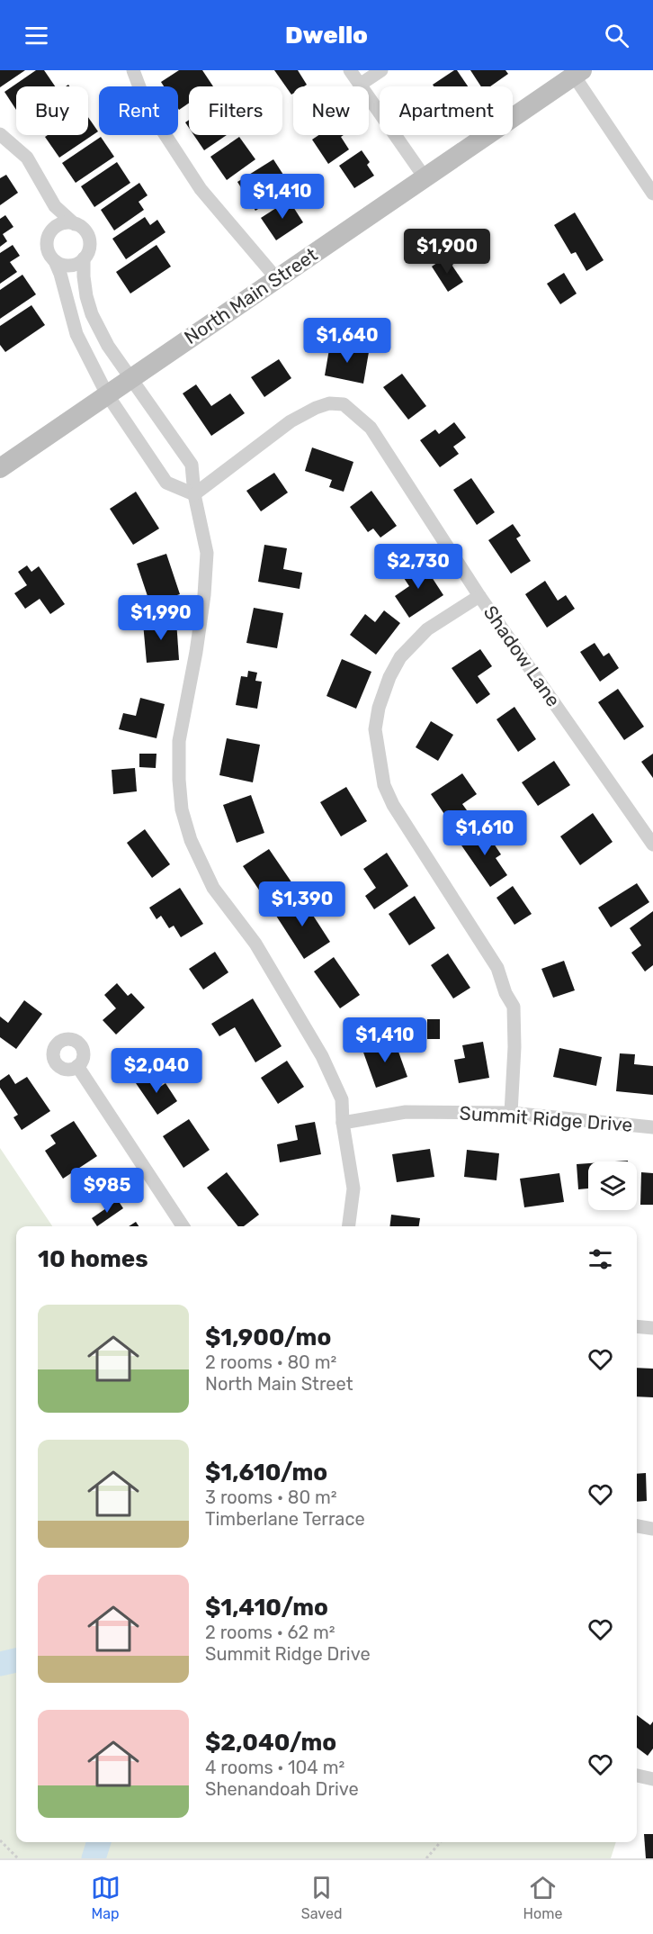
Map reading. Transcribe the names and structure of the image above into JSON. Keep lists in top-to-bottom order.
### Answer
{
  "streets": {
    "main road": ["North Main Street"],
    "street": ["Shadow Lane", "Summit Ridge Drive"]
  },
  "page": {
    "header": "Dwello",
    "chip": [
      "Buy",
      "Rent",
      "Filters",
      "New",
      "Apartment"
    ],
    "price": [
      "$1,410",
      "$1,900",
      "$1,640",
      "$2,730",
      "$1,990",
      "$1,610",
      "$1,390",
      "$1,410",
      "$2,040",
      "$985"
    ],
    "heading": "10 homes",
    "list": [
      {
        "name": "$1,900/mo",
        "note": "2 rooms · 80 m² · North Main Street"
      },
      {
        "name": "$1,610/mo",
        "note": "3 rooms · 80 m² · Timberlane Terrace"
      },
      {
        "name": "$1,410/mo",
        "note": "2 rooms · 62 m² · Summit Ridge Drive"
      },
      {
        "name": "$2,040/mo",
        "note": "4 rooms · 104 m² · Shenandoah Drive"
      }
    ],
    "tabs": ["Map", "Saved", "Home"]
  }
}
